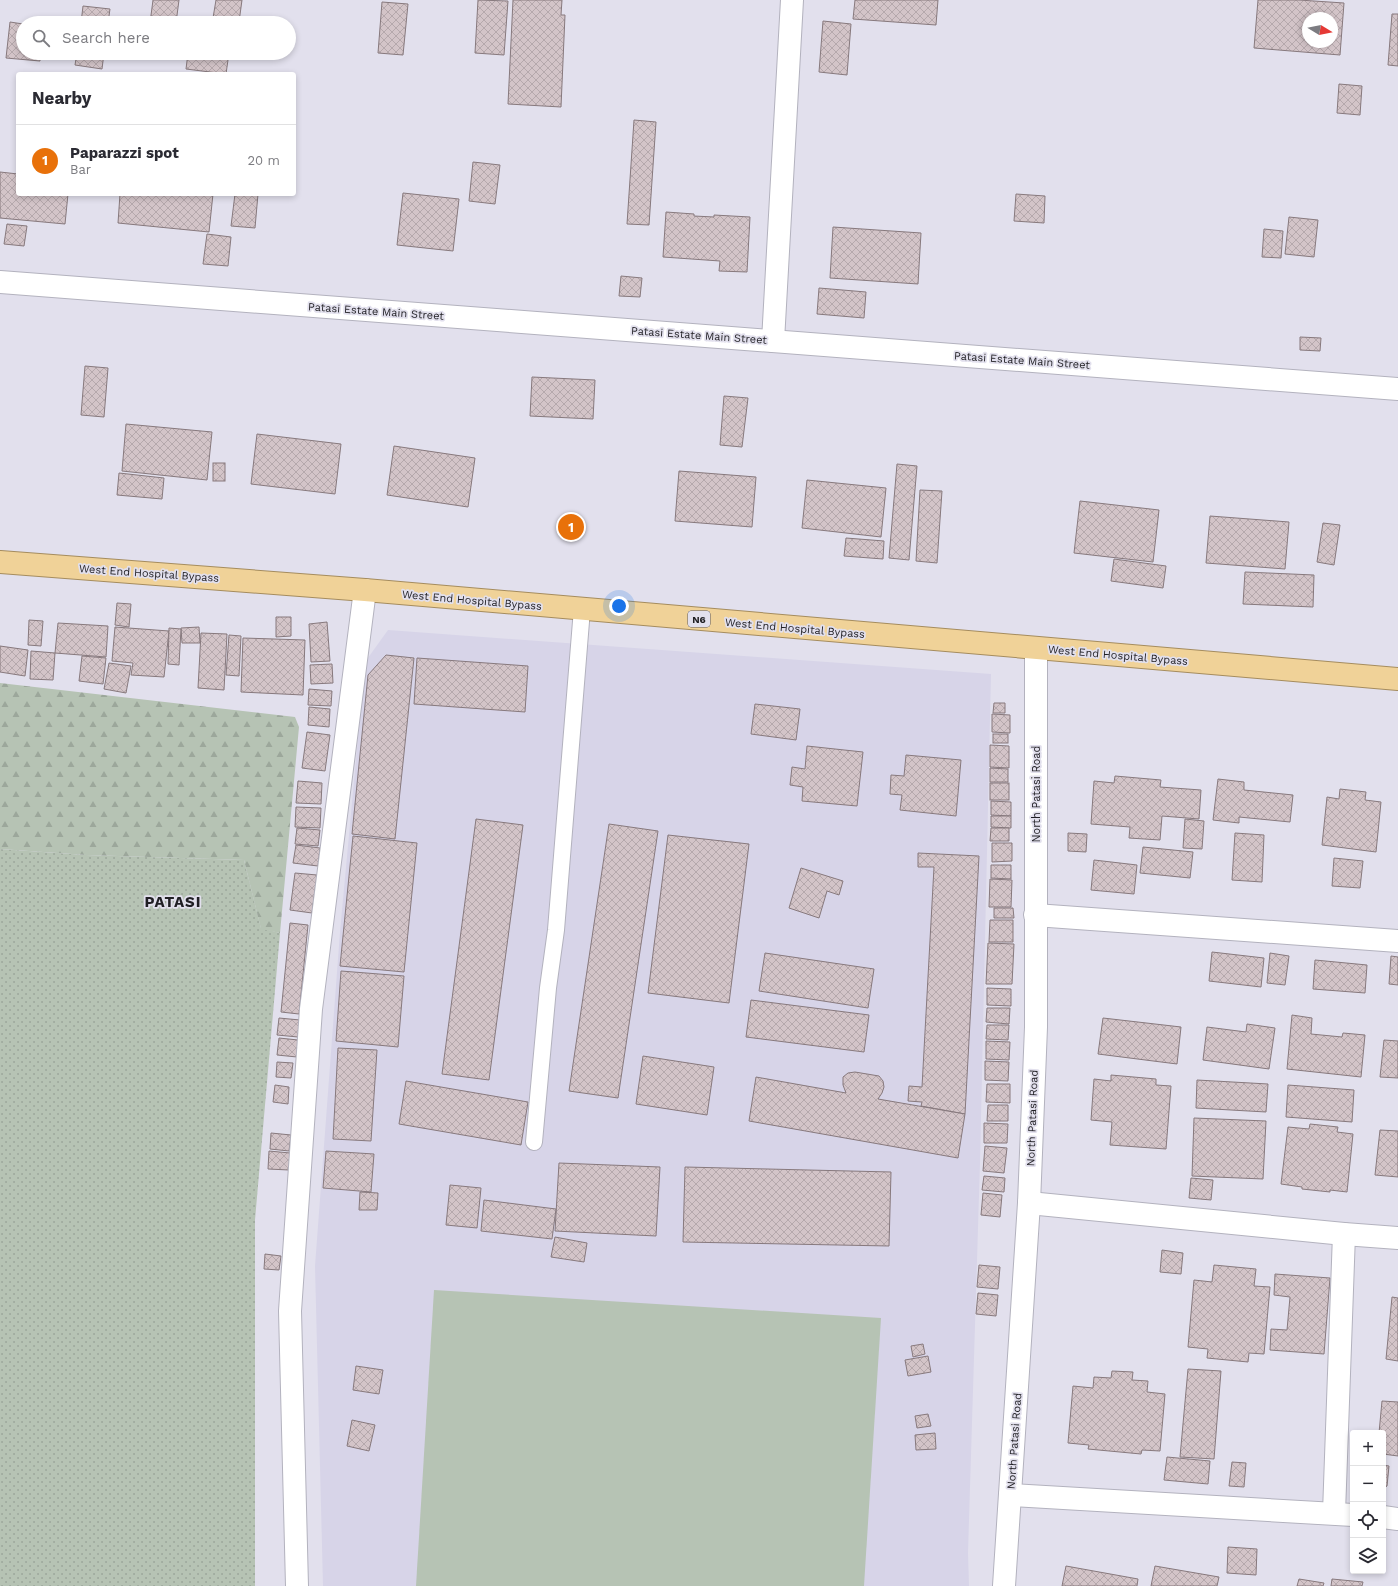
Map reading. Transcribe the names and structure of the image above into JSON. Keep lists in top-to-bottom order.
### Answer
{
  "streets": {
    "highway": ["West End Hospital Bypass", "N6"],
    "street": ["Patasi Estate Main Street", "North Patasi Road"]
  },
  "crossings": [
    ["West End Hospital Bypass", "North Patasi Road"]
  ],
  "districts": ["PATASI"],
  "north": "right",
  "page": {
    "search": "Search here",
    "heading": "Nearby",
    "list": [
      {
        "mark": "1",
        "name": "Paparazzi spot",
        "note": "Bar",
        "value": "20 m"
      }
    ],
    "pins": "1",
    "map_buttons": ["+", "−"]
  }
}
